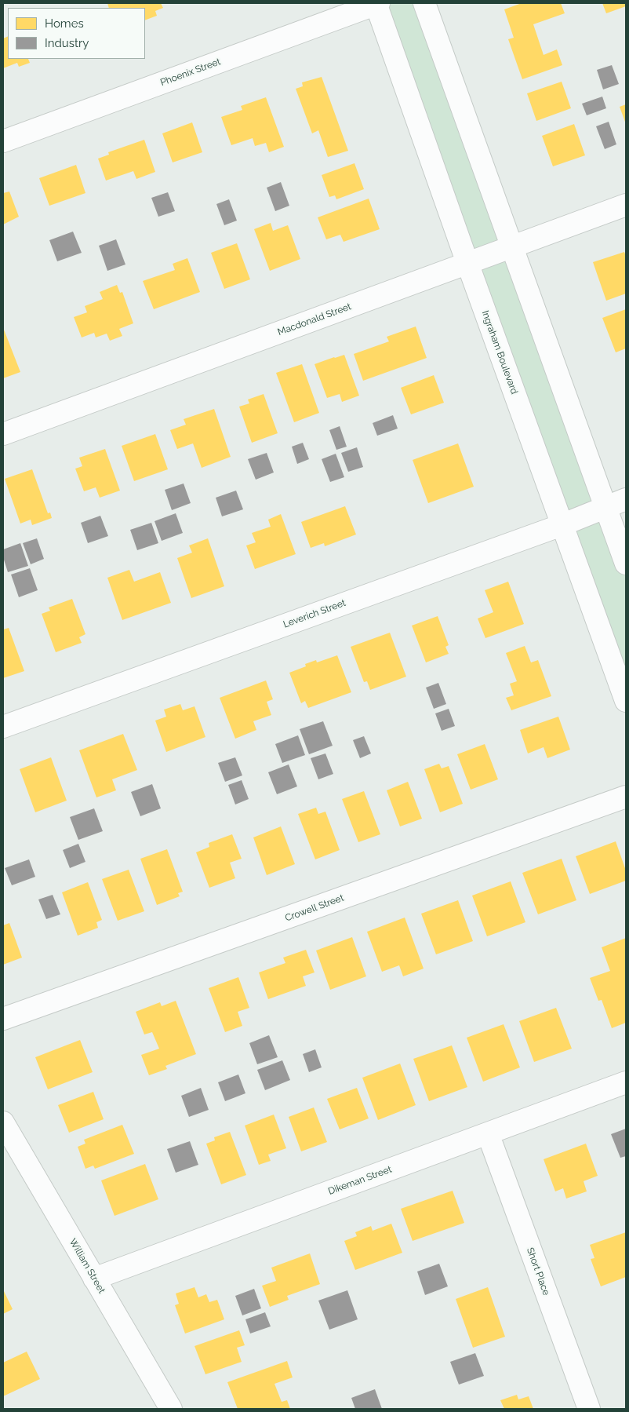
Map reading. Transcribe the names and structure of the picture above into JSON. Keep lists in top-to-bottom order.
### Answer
{
  "streets": {
    "street": [
      "Phoenix Street",
      "Macdonald Street",
      "Ingraham Boulevard",
      "Leverich Street",
      "Crowell Street",
      "Dikeman Street",
      "William Street",
      "Short Place"
    ]
  },
  "crossings": [
    ["Phoenix Street", "Ingraham Boulevard"],
    ["Macdonald Street", "Ingraham Boulevard"],
    ["Ingraham Boulevard", "Leverich Street"],
    ["Dikeman Street", "William Street"],
    ["Dikeman Street", "Short Place"]
  ],
  "legend": ["Homes", "Industry"]
}
